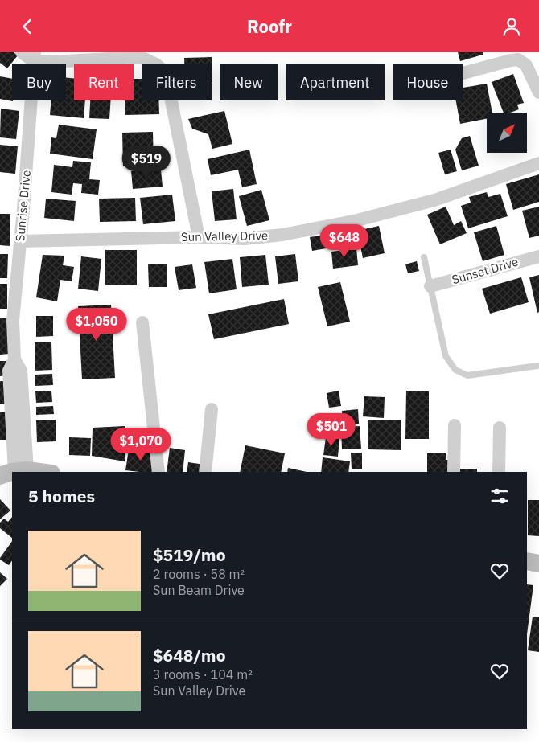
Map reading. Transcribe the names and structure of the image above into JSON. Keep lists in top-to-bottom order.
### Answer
{
  "streets": {
    "street": ["Sunrise Drive", "Sun Valley Drive", "Sunset Drive"]
  },
  "crossings": [
    ["Sunrise Drive", "Sun Valley Drive"]
  ],
  "north": "top right",
  "page": {
    "header": "Roofr",
    "chip": [
      "Buy",
      "Rent",
      "Filters",
      "New",
      "Apartment",
      "House"
    ],
    "price": [
      "$519",
      "$648",
      "$1,050",
      "$501",
      "$1,070"
    ],
    "heading": "5 homes",
    "list": [
      {
        "name": "$519/mo",
        "note": "2 rooms · 58 m² · Sun Beam Drive"
      },
      {
        "name": "$648/mo",
        "note": "3 rooms · 104 m² · Sun Valley Drive"
      }
    ]
  }
}
